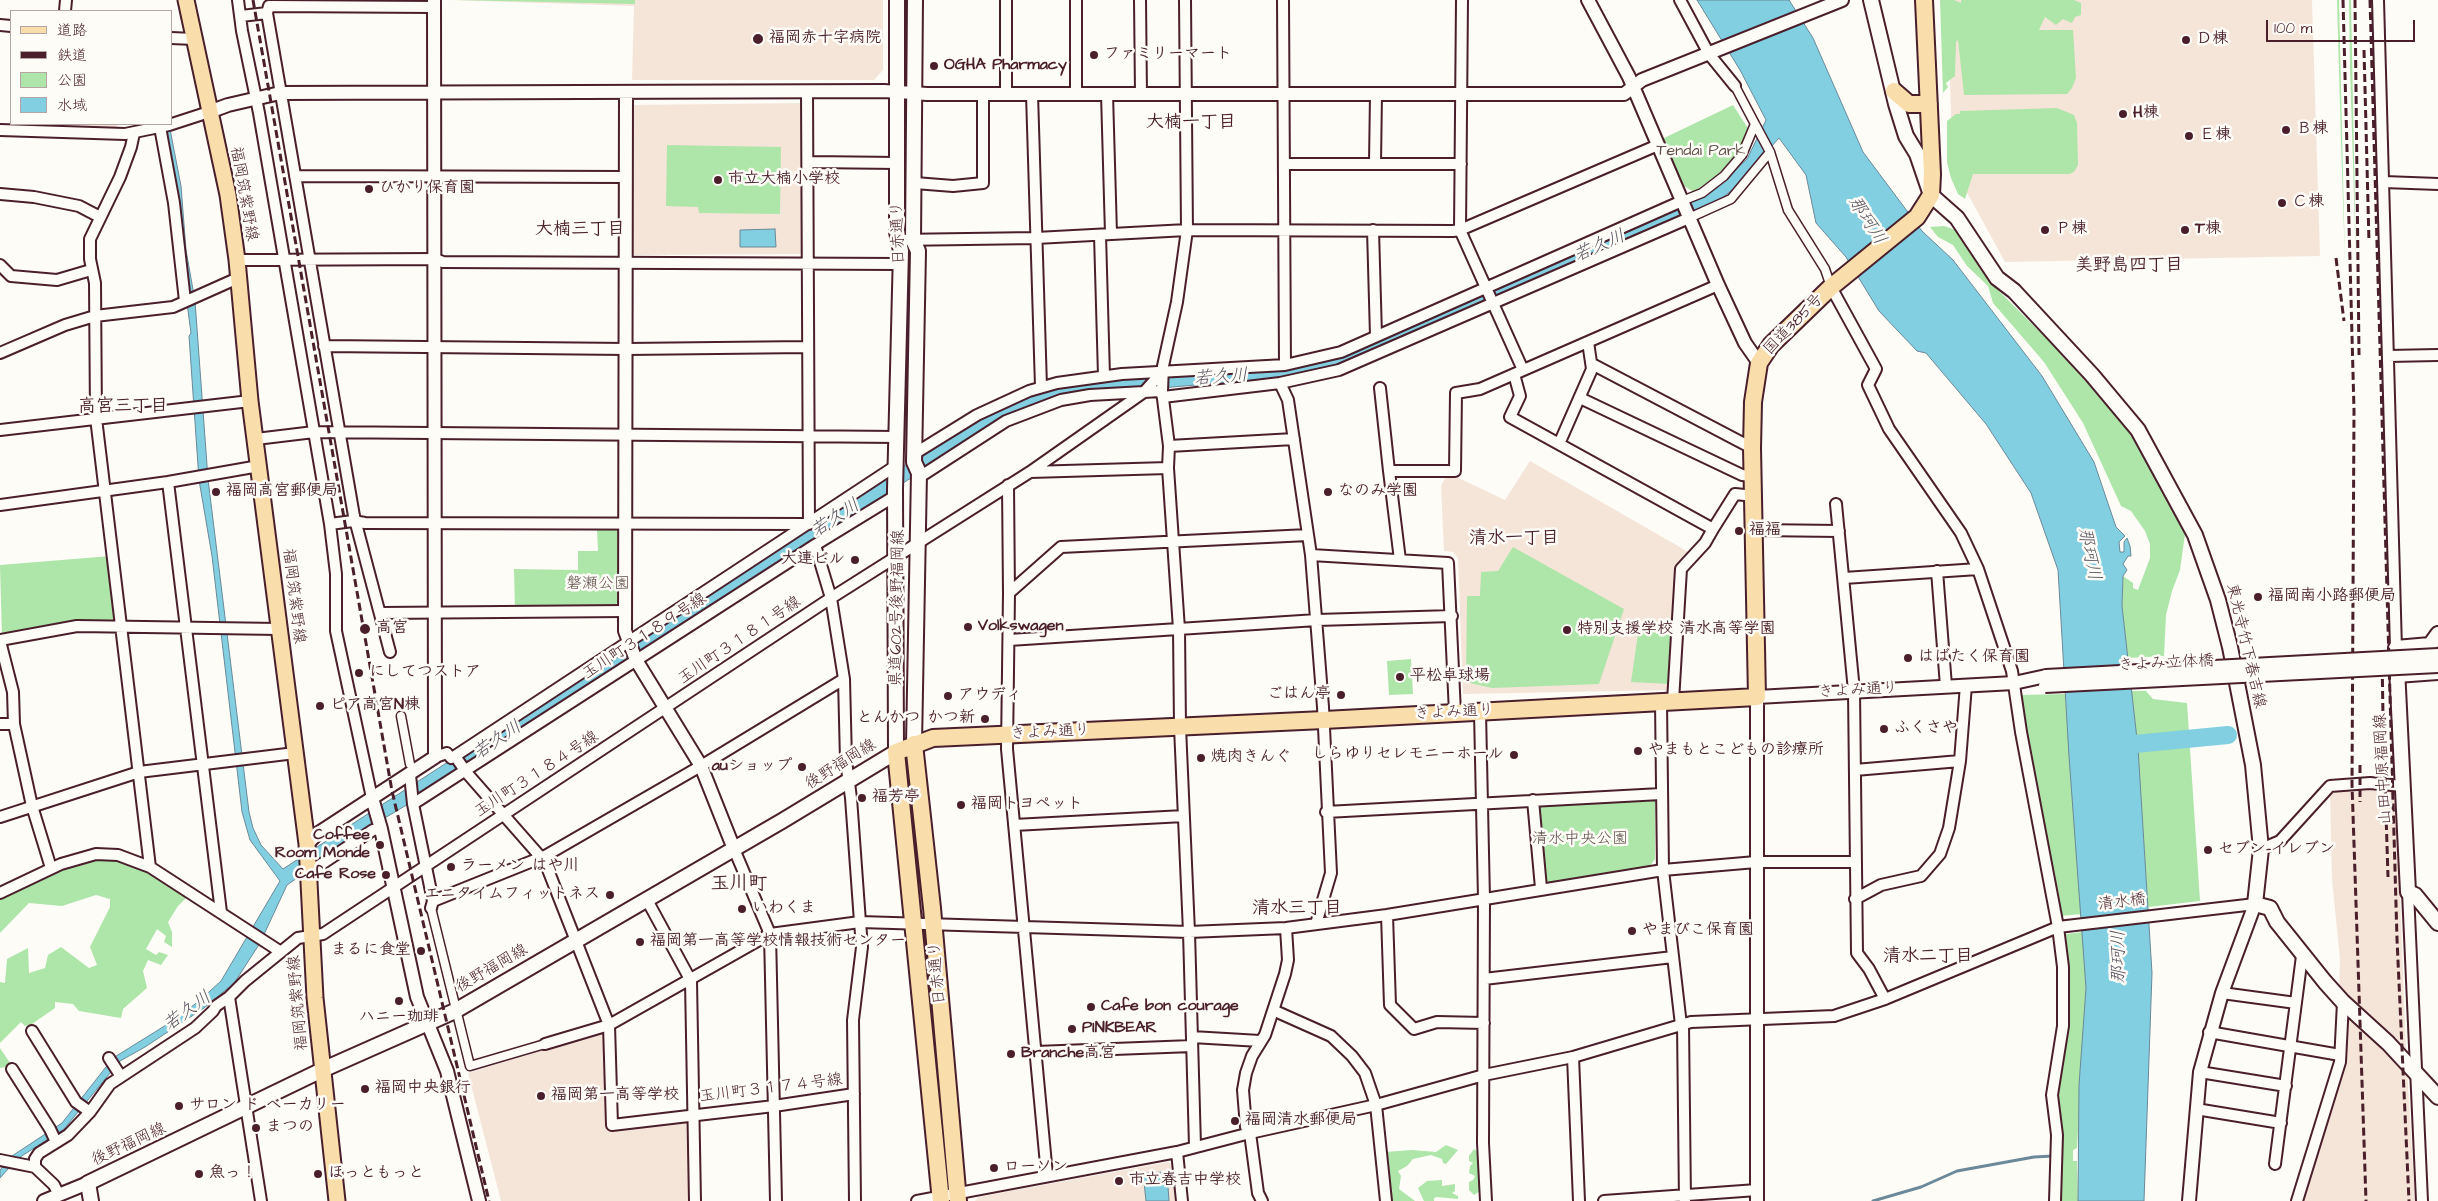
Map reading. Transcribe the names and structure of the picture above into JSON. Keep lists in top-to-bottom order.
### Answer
{
  "streets": {
    "highway": ["日赤通り", "国道385号", "きよみ通り"],
    "main road": [
      "福岡筑紫野線",
      "県道602号後野福岡線",
      "東光寺竹下春吉線",
      "後野福岡線",
      "山田中原福岡線"
    ],
    "street": [
      "玉川町３１８９号線",
      "玉川町３１８１号線",
      "きよみ立体橋",
      "玉川町３１８４号線",
      "清水橋",
      "玉川町３１７４号線"
    ]
  },
  "crossings": [
    ["福岡筑紫野線", "後野福岡線"],
    ["福岡筑紫野線", "玉川町３１８４号線"],
    ["日赤通り", "県道602号後野福岡線"],
    ["日赤通り", "玉川町３１８９号線"],
    ["日赤通り", "きよみ通り"],
    ["日赤通り", "後野福岡線"],
    ["日赤通り", "清水橋"],
    ["国道385号", "東光寺竹下春吉線"],
    ["国道385号", "きよみ通り"],
    ["県道602号後野福岡線", "玉川町３１８９号線"],
    ["県道602号後野福岡線", "玉川町３１８１号線"],
    ["県道602号後野福岡線", "きよみ通り"],
    ["県道602号後野福岡線", "後野福岡線"],
    ["玉川町３１８１号線", "玉川町３１８４号線"],
    ["東光寺竹下春吉線", "清水橋"],
    ["きよみ立体橋", "きよみ通り"],
    ["きよみ通り", "後野福岡線"],
    ["後野福岡線", "玉川町３１７４号線"]
  ],
  "districts": [
    "大楠一丁目",
    "大楠三丁目",
    "美野島四丁目",
    "高宮三丁目",
    "清水一丁目",
    "玉川町",
    "清水三丁目",
    "清水二丁目"
  ],
  "water": ["那珂川", "若久川"],
  "parks": ["Tendai Park", "磐瀬公園", "清水中央公園"],
  "places": [
    "福岡赤十字病院",
    "Ｄ棟",
    "ファミリーマート",
    "OGHA Pharmacy",
    "H棟",
    "Ｂ棟",
    "Ｅ棟",
    "市立大楠小学校",
    "ひかり保育園",
    "Ｃ棟",
    "Ｐ棟",
    "T棟",
    "福岡高宮郵便局",
    "なのみ学園",
    "福福",
    "大連ビル",
    "福岡南小路郵便局",
    "Volkswagen",
    "高宮",
    "特別支援学校 清水高等学園",
    "はばたく保育園",
    "にしてつストア",
    "平松卓球場",
    "ごはん亭",
    "アウディ",
    "ピア高宮N棟",
    "とんかつ かつ新",
    "ふくさや",
    "やまもとこどもの診療所",
    "しらゆりセレモニーホール",
    "焼肉きんぐ",
    "auショップ",
    "福芳亭",
    "福岡トヨペット",
    "Coffee Room Monde",
    "セブン-イレブン",
    "ラーメン はや川",
    "Cafe Rose",
    "エニタイムフィットネス",
    "いわくま",
    "やまびこ保育園",
    "福岡第一高等学校情報技術センター",
    "まるに食堂",
    "ハニー珈琲",
    "Cafe bon courage",
    "PINKBEAR",
    "Branche高宮",
    "福岡中央銀行",
    "福岡第一高等学校",
    "サロン ド ベーカリー",
    "福岡清水郵便局",
    "まつの",
    "ローソン",
    "魚っ！",
    "ほっともっと",
    "市立春吉中学校"
  ],
  "legend": [
    "道路",
    "鉄道",
    "公園",
    "水域"
  ],
  "scale_bar": "100 m"
}
